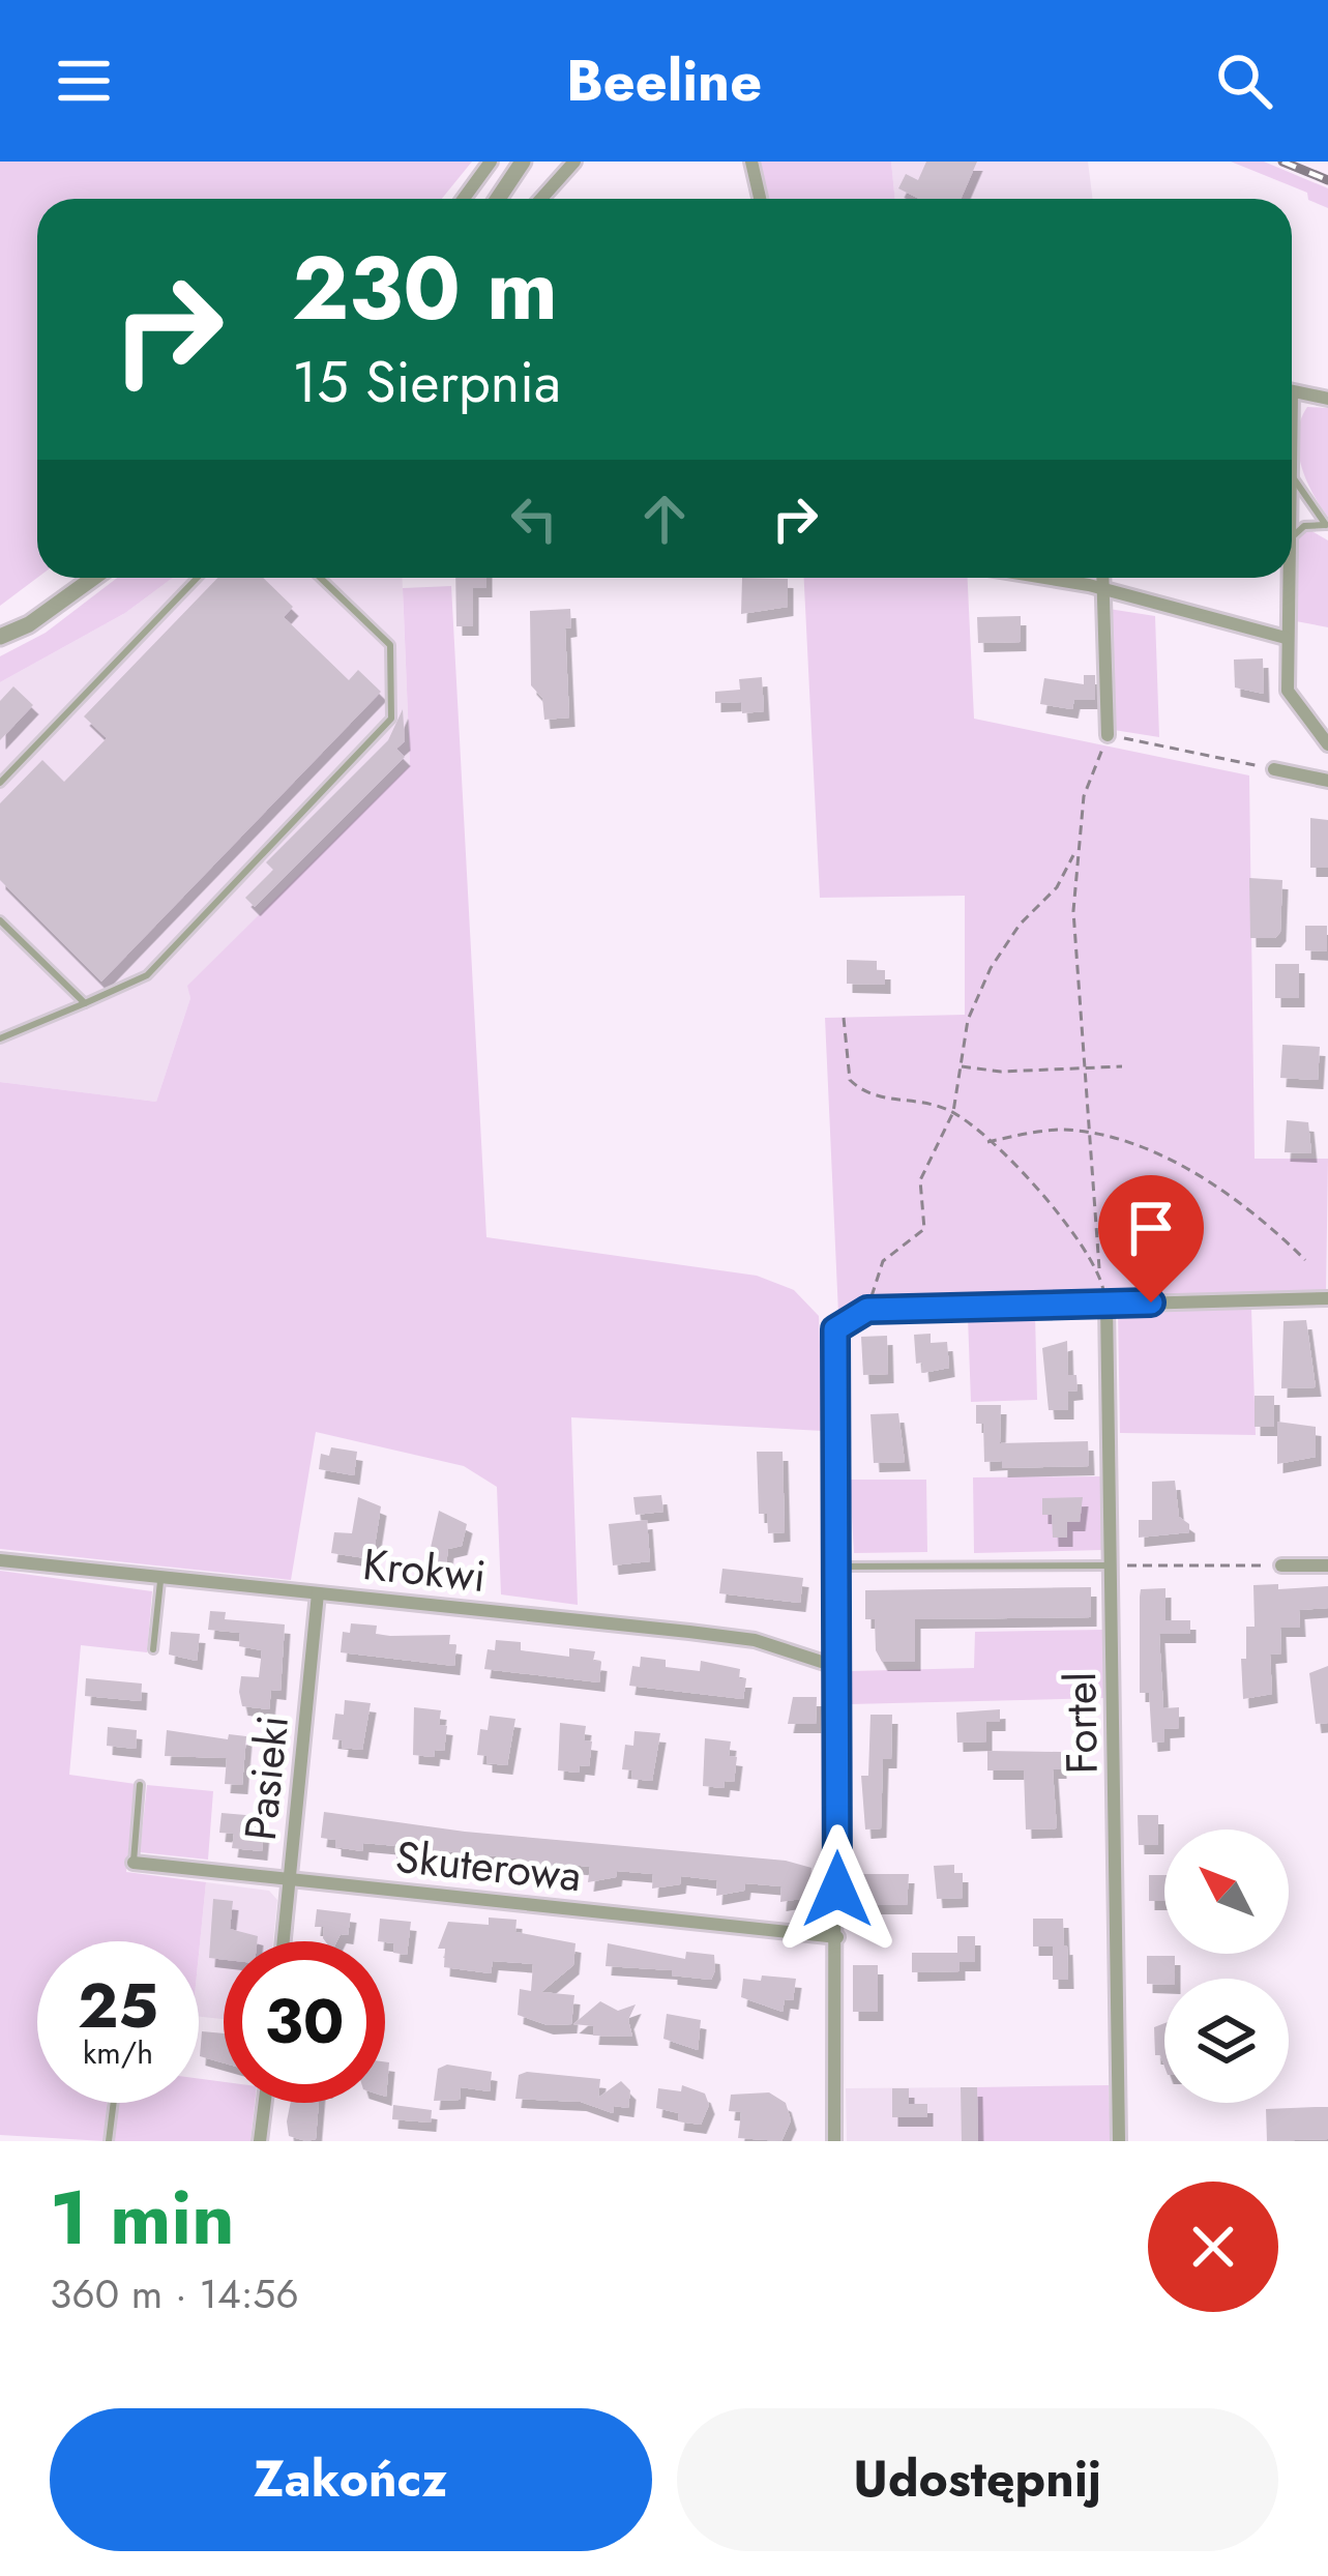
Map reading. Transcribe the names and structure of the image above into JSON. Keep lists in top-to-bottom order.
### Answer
{
  "streets": {
    "street": [
      "Krokwi",
      "Fortel",
      "Pasieki",
      "Skuterowa"
    ]
  },
  "crossings": [
    ["Krokwi", "Pasieki"],
    ["Pasieki", "Skuterowa"]
  ],
  "north": "top left",
  "page": {
    "header": "Beeline",
    "turn": ["230 m", "15 Sierpnia"],
    "speed": "25 km/h",
    "limit": "30",
    "heading": ["1 min", "360 m · 14:56"],
    "buttons": ["Zakończ", "Udostępnij"]
  }
}
